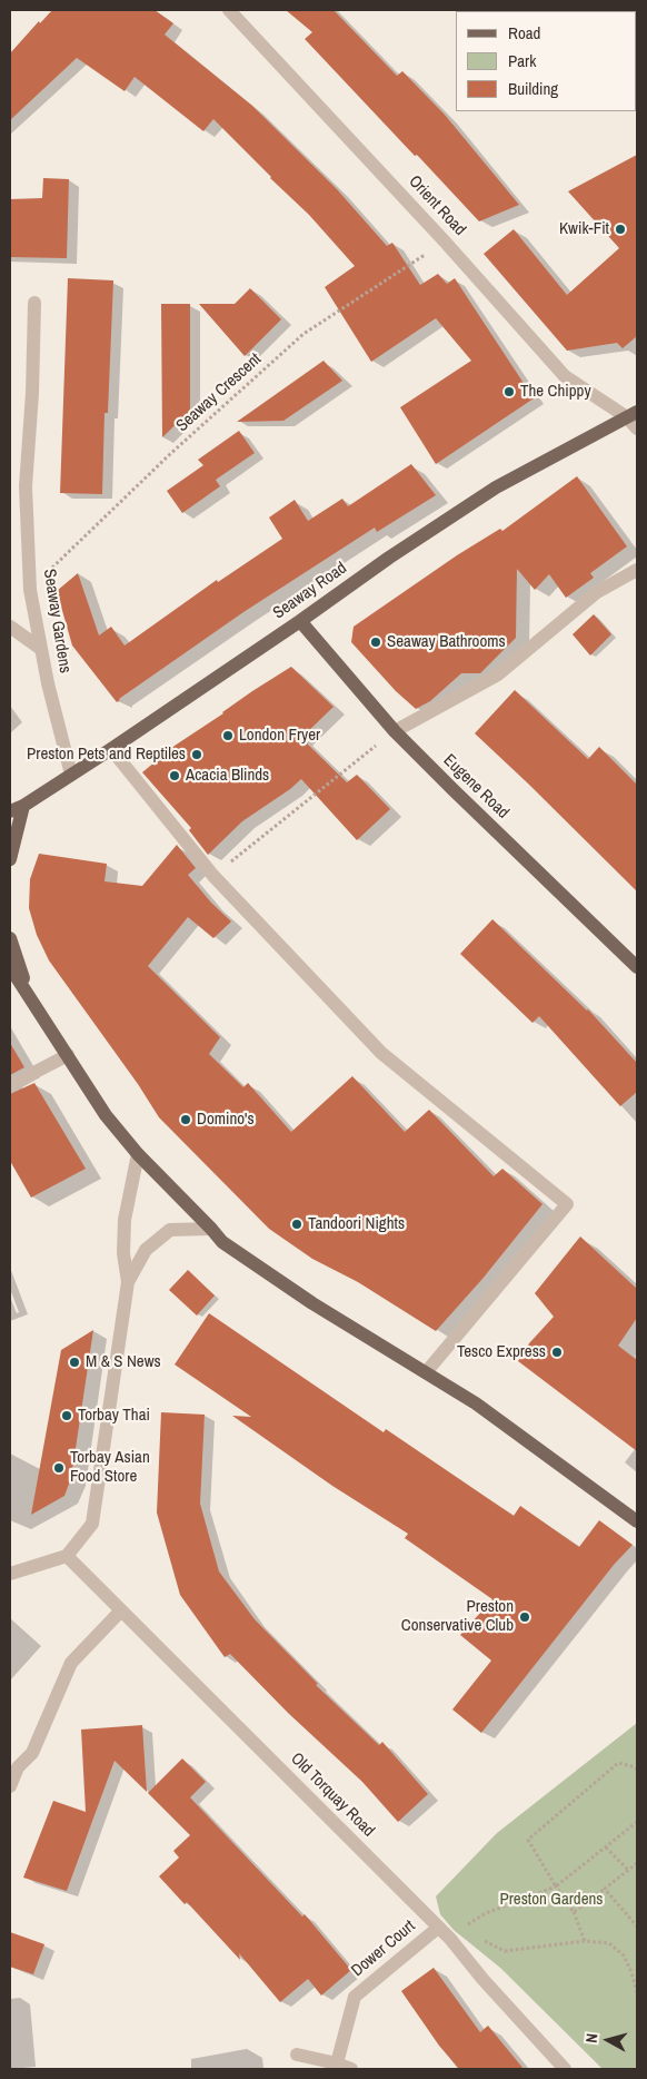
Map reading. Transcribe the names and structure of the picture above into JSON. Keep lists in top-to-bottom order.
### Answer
{
  "streets": {
    "main road": ["Seaway Road", "Eugene Road"],
    "street": [
      "Orient Road",
      "Seaway Gardens",
      "Old Torquay Road",
      "Dower Court"
    ],
    "path": ["Seaway Crescent"]
  },
  "crossings": [
    ["Orient Road", "Seaway Crescent"],
    ["Orient Road", "Seaway Road"],
    ["Seaway Crescent", "Seaway Gardens"],
    ["Seaway Road", "Seaway Gardens"],
    ["Seaway Road", "Eugene Road"],
    ["Old Torquay Road", "Dower Court"]
  ],
  "parks": ["Preston Gardens"],
  "places": [
    "Kwik-Fit",
    "The Chippy",
    "Seaway Bathrooms",
    "London Fryer",
    "Preston Pets and Reptiles",
    "Acacia Blinds",
    "Domino's",
    "Tandoori Nights",
    "Tesco Express",
    "M & S News",
    "Torbay Thai",
    "Torbay Asian Food Store",
    "Preston Conservative Club"
  ],
  "legend": ["Road", "Park", "Building"],
  "north": "left"
}
